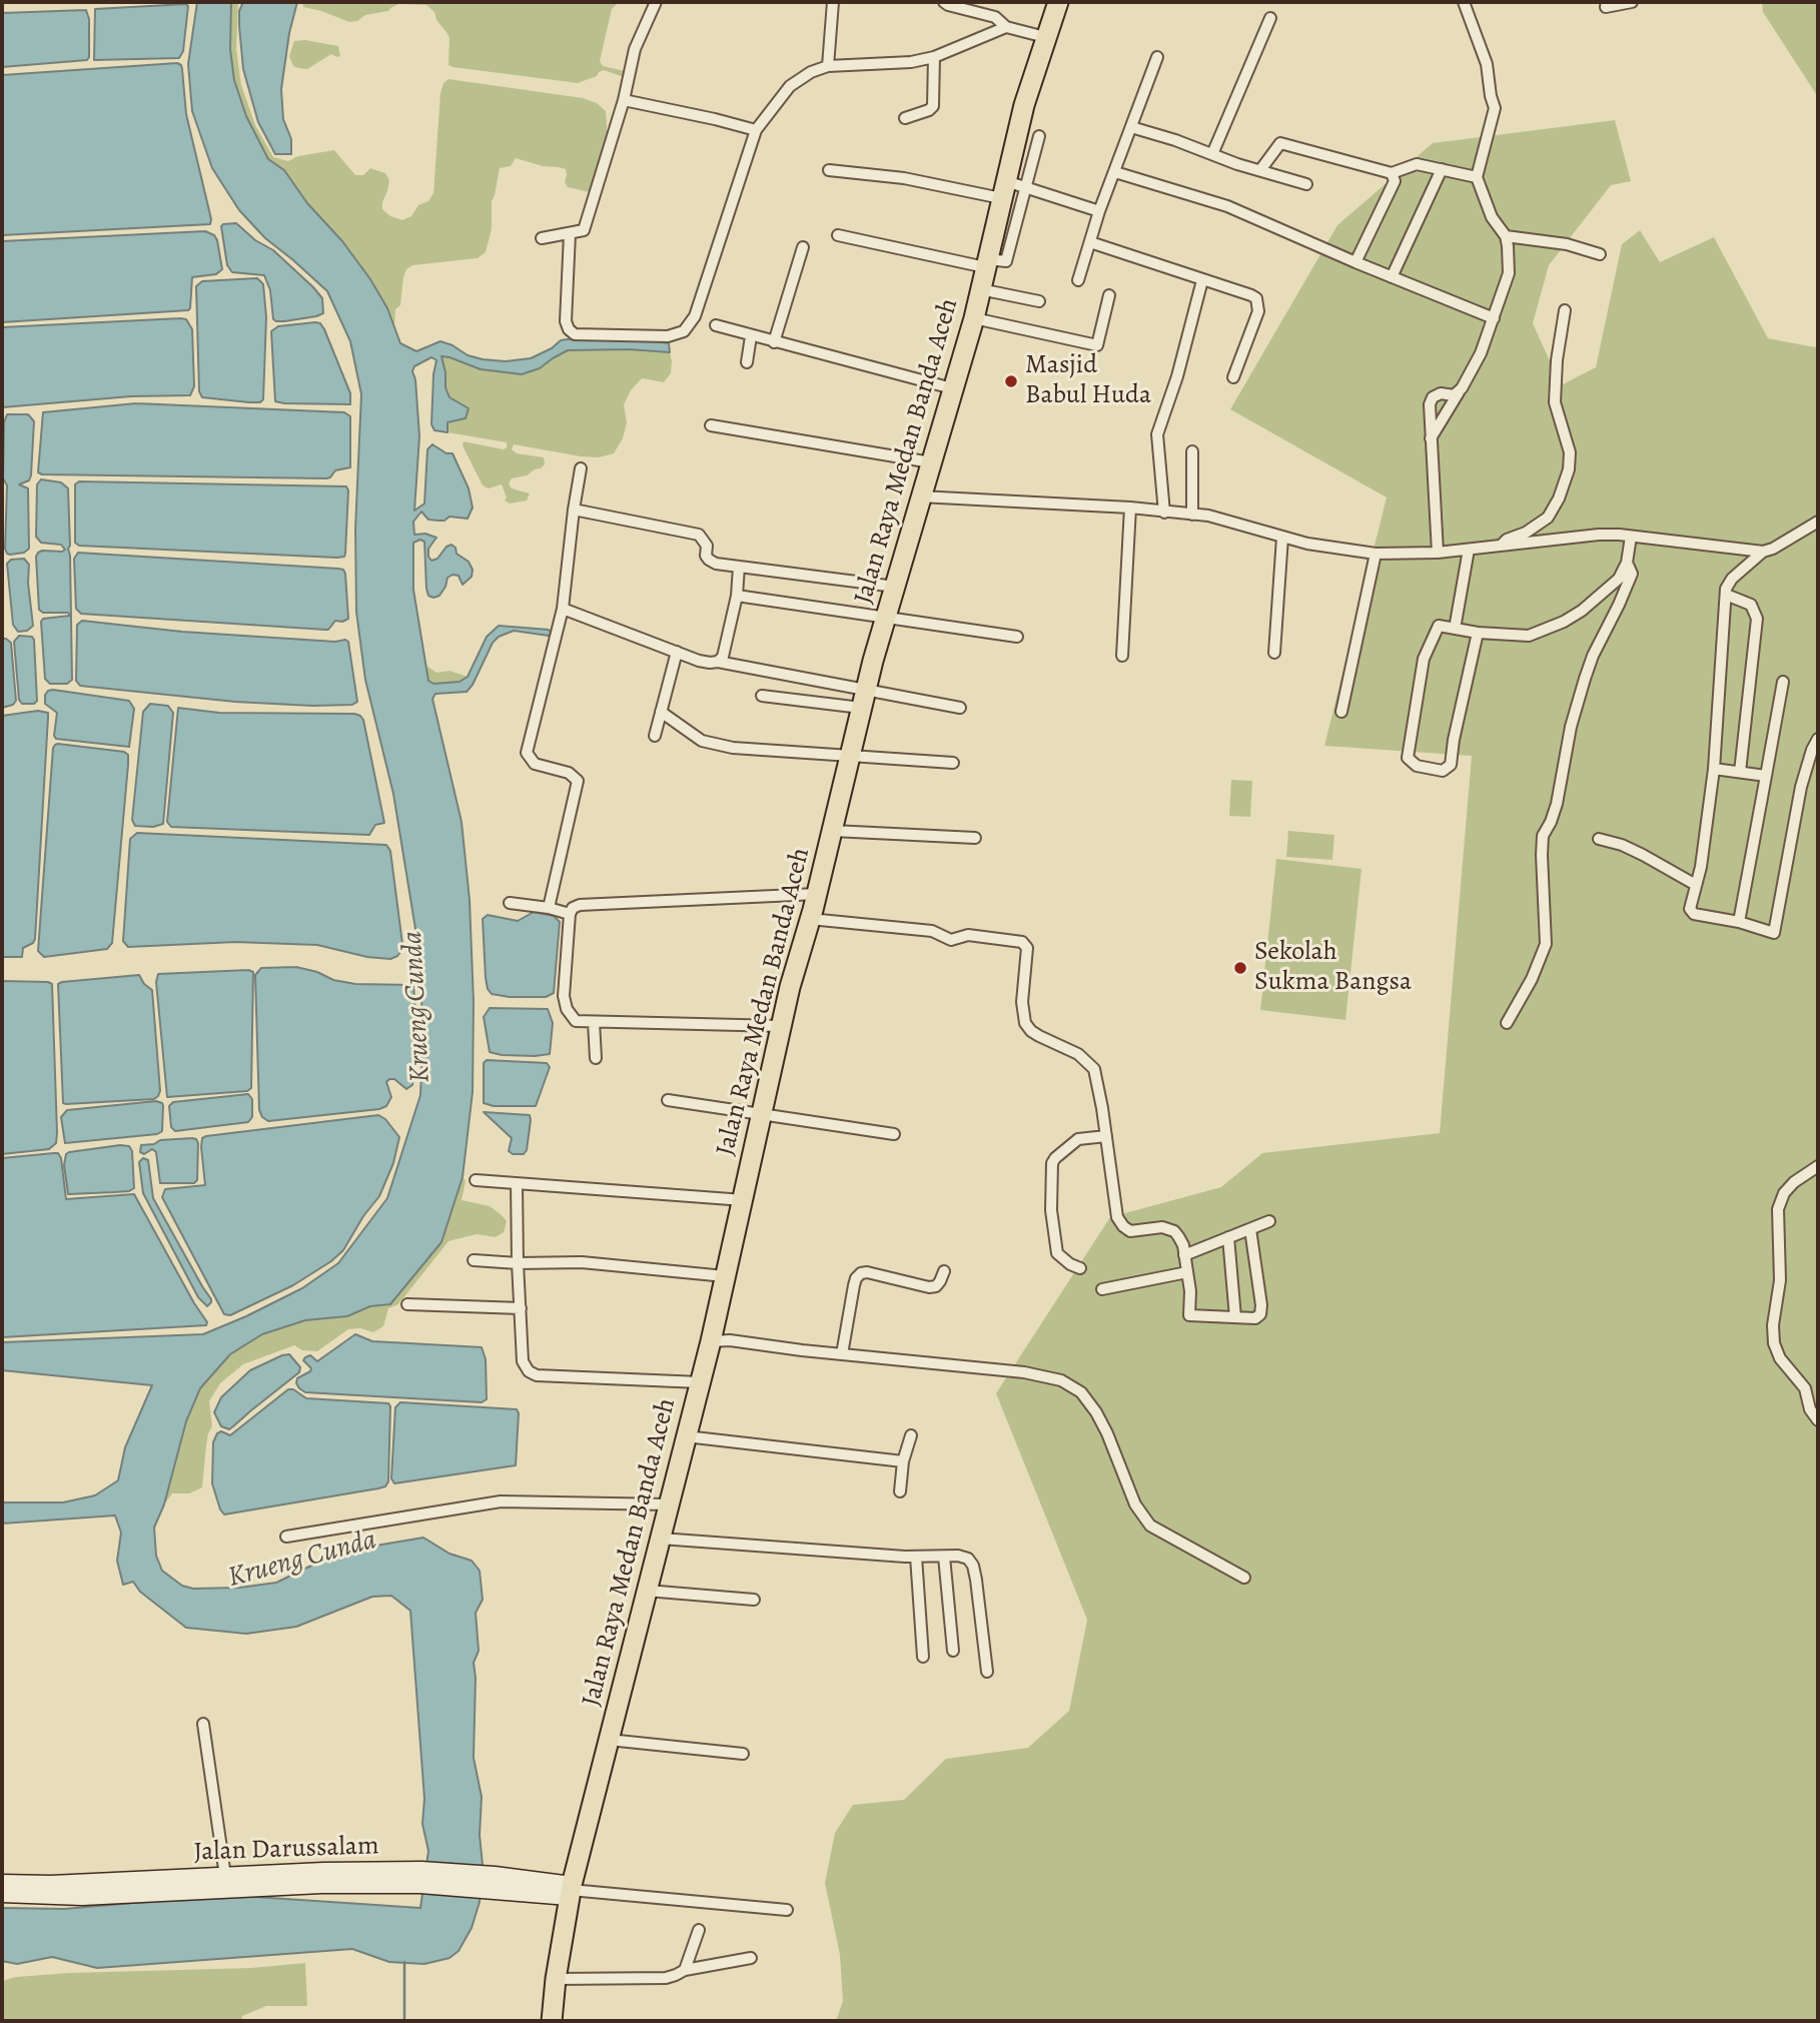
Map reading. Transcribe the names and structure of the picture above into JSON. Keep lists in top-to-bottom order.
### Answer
{
  "streets": {
    "highway": ["Jalan Raya Medan Banda Aceh"],
    "street": ["Jalan Darussalam"]
  },
  "crossings": [
    ["Jalan Raya Medan Banda Aceh", "Jalan Darussalam"]
  ],
  "water": ["Krueng Cunda"],
  "places": ["Masjid Babul Huda", "Sekolah Sukma Bangsa"]
}
